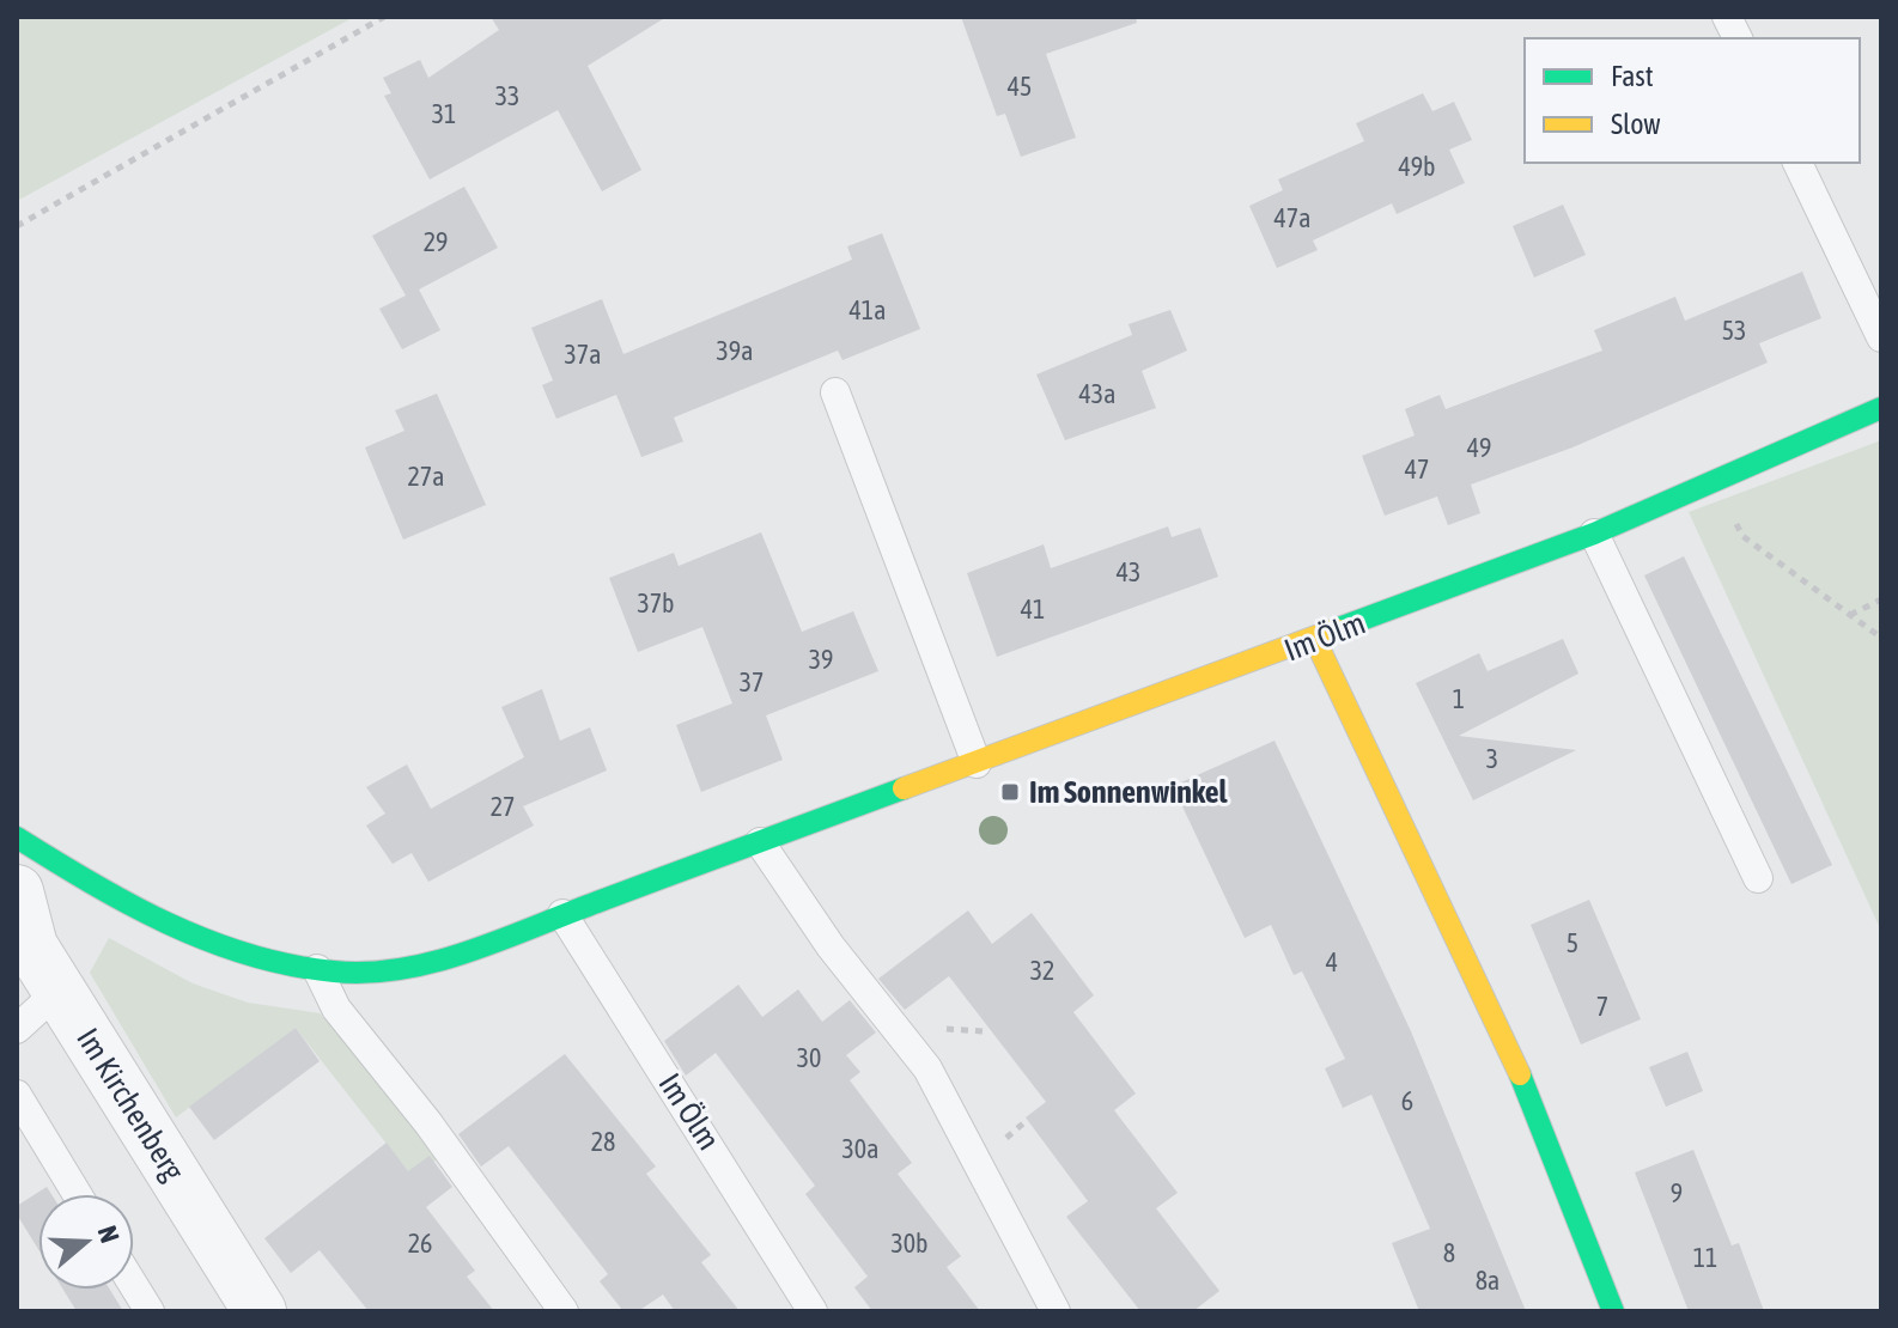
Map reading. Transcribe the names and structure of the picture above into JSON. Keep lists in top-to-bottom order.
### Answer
{
  "streets": {
    "street": ["Im Ölm", "Im Kirchenberg"]
  },
  "crossings": [
    ["Im Ölm", "Im Kirchenberg"]
  ],
  "places": {
    "transit": ["Im Sonnenwinkel"]
  },
  "house_numbers": [
    "45",
    "33",
    "31",
    "49b",
    "47a",
    "29",
    "41a",
    "53",
    "39a",
    "37a",
    "43a",
    "49",
    "47",
    "27a",
    "43",
    "37b",
    "41",
    "39",
    "37",
    "1",
    "3",
    "27",
    "5",
    "4",
    "32",
    "7",
    "30",
    "6",
    "28",
    "30a",
    "9",
    "26",
    "30b",
    "8",
    "11",
    "8a"
  ],
  "legend": ["Fast", "Slow"],
  "north": "right"
}
